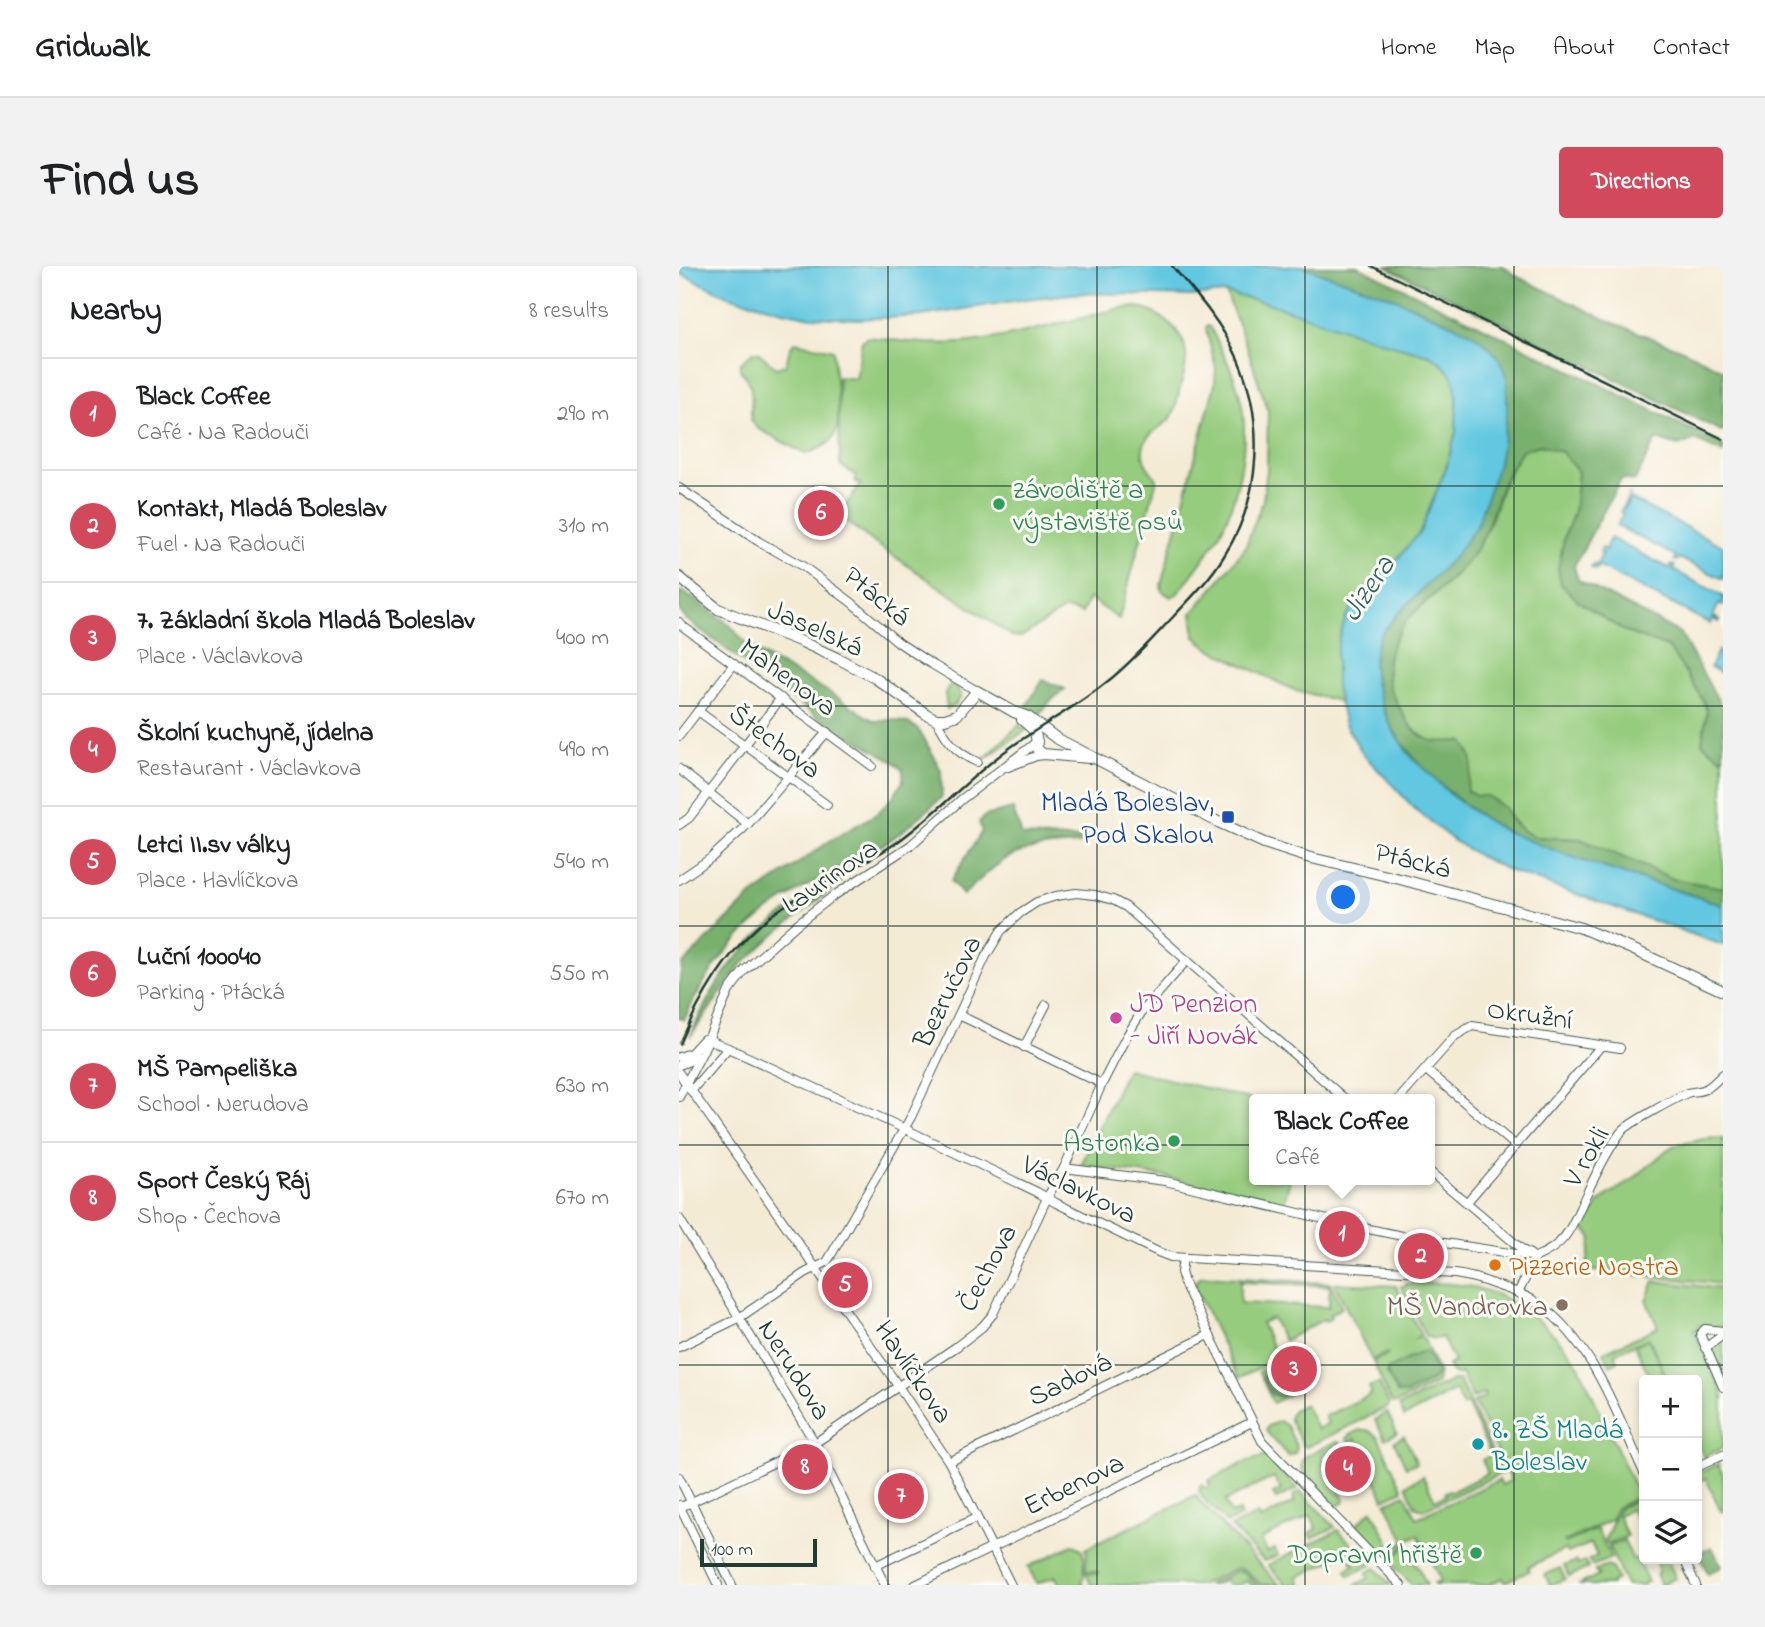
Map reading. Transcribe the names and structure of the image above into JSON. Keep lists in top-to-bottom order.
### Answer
{
  "streets": {
    "street": [
      "Ptácká",
      "Jaselská",
      "Mahenova",
      "Štechova",
      "Laurinova",
      "Bezručova",
      "Okružní",
      "V rokli",
      "Václavkova",
      "Čechova",
      "Nerudova",
      "Havlíčkova",
      "Sadová",
      "Erbenova"
    ]
  },
  "crossings": [
    ["Ptácká", "Laurinova"],
    ["Laurinova", "Václavkova"],
    ["Laurinova", "Havlíčkova"],
    ["Bezručova", "Václavkova"],
    ["Bezručova", "Čechova"],
    ["Bezručova", "Nerudova"],
    ["Bezručova", "Havlíčkova"],
    ["Václavkova", "Čechova"],
    ["Čechova", "Nerudova"],
    ["Čechova", "Havlíčkova"],
    ["Havlíčkova", "Sadová"],
    ["Havlíčkova", "Erbenova"]
  ],
  "water": ["Jizera"],
  "places": {
    "other": [
      "závodiště a výstaviště psů",
      "JD Penzion - Jiří Novák",
      "Astonka",
      "Pizzerie Nostra",
      "MŠ Vandrovka",
      "8. ZŠ Mladá Boleslav",
      "Dopravní hřiště"
    ],
    "transit": ["Mladá Boleslav, Pod Skalou"]
  },
  "scale_bar": "100 m",
  "page": {
    "header": "Gridwalk",
    "nav": [
      "Home",
      "Map",
      "About",
      "Contact"
    ],
    "title": "Find us",
    "buttons": "Directions",
    "heading": ["Nearby", "8 results"],
    "list": [
      {
        "mark": "1",
        "name": "Black Coffee",
        "note": "Café · Na Radouči",
        "value": "290 m"
      },
      {
        "mark": "2",
        "name": "Kontakt, Mladá Boleslav",
        "note": "Fuel · Na Radouči",
        "value": "310 m"
      },
      {
        "mark": "3",
        "name": "7. Základní škola Mladá Boleslav",
        "note": "Place · Václavkova",
        "value": "400 m"
      },
      {
        "mark": "4",
        "name": "Školní kuchyně, jídelna",
        "note": "Restaurant · Václavkova",
        "value": "490 m"
      },
      {
        "mark": "5",
        "name": "Letci II.sv války",
        "note": "Place · Havlíčkova",
        "value": "540 m"
      },
      {
        "mark": "6",
        "name": "Luční 100040",
        "note": "Parking · Ptácká",
        "value": "550 m"
      },
      {
        "mark": "7",
        "name": "MŠ Pampeliška",
        "note": "School · Nerudova",
        "value": "630 m"
      },
      {
        "mark": "8",
        "name": "Sport Český Ráj",
        "note": "Shop · Čechova",
        "value": "670 m"
      }
    ],
    "pins": [
      "6",
      "1",
      "2",
      "5",
      "3",
      "8",
      "4",
      "7"
    ],
    "popup": ["Black Coffee", "Café"],
    "map_buttons": ["+", "−"],
    "scale": "100 m"
  }
}
